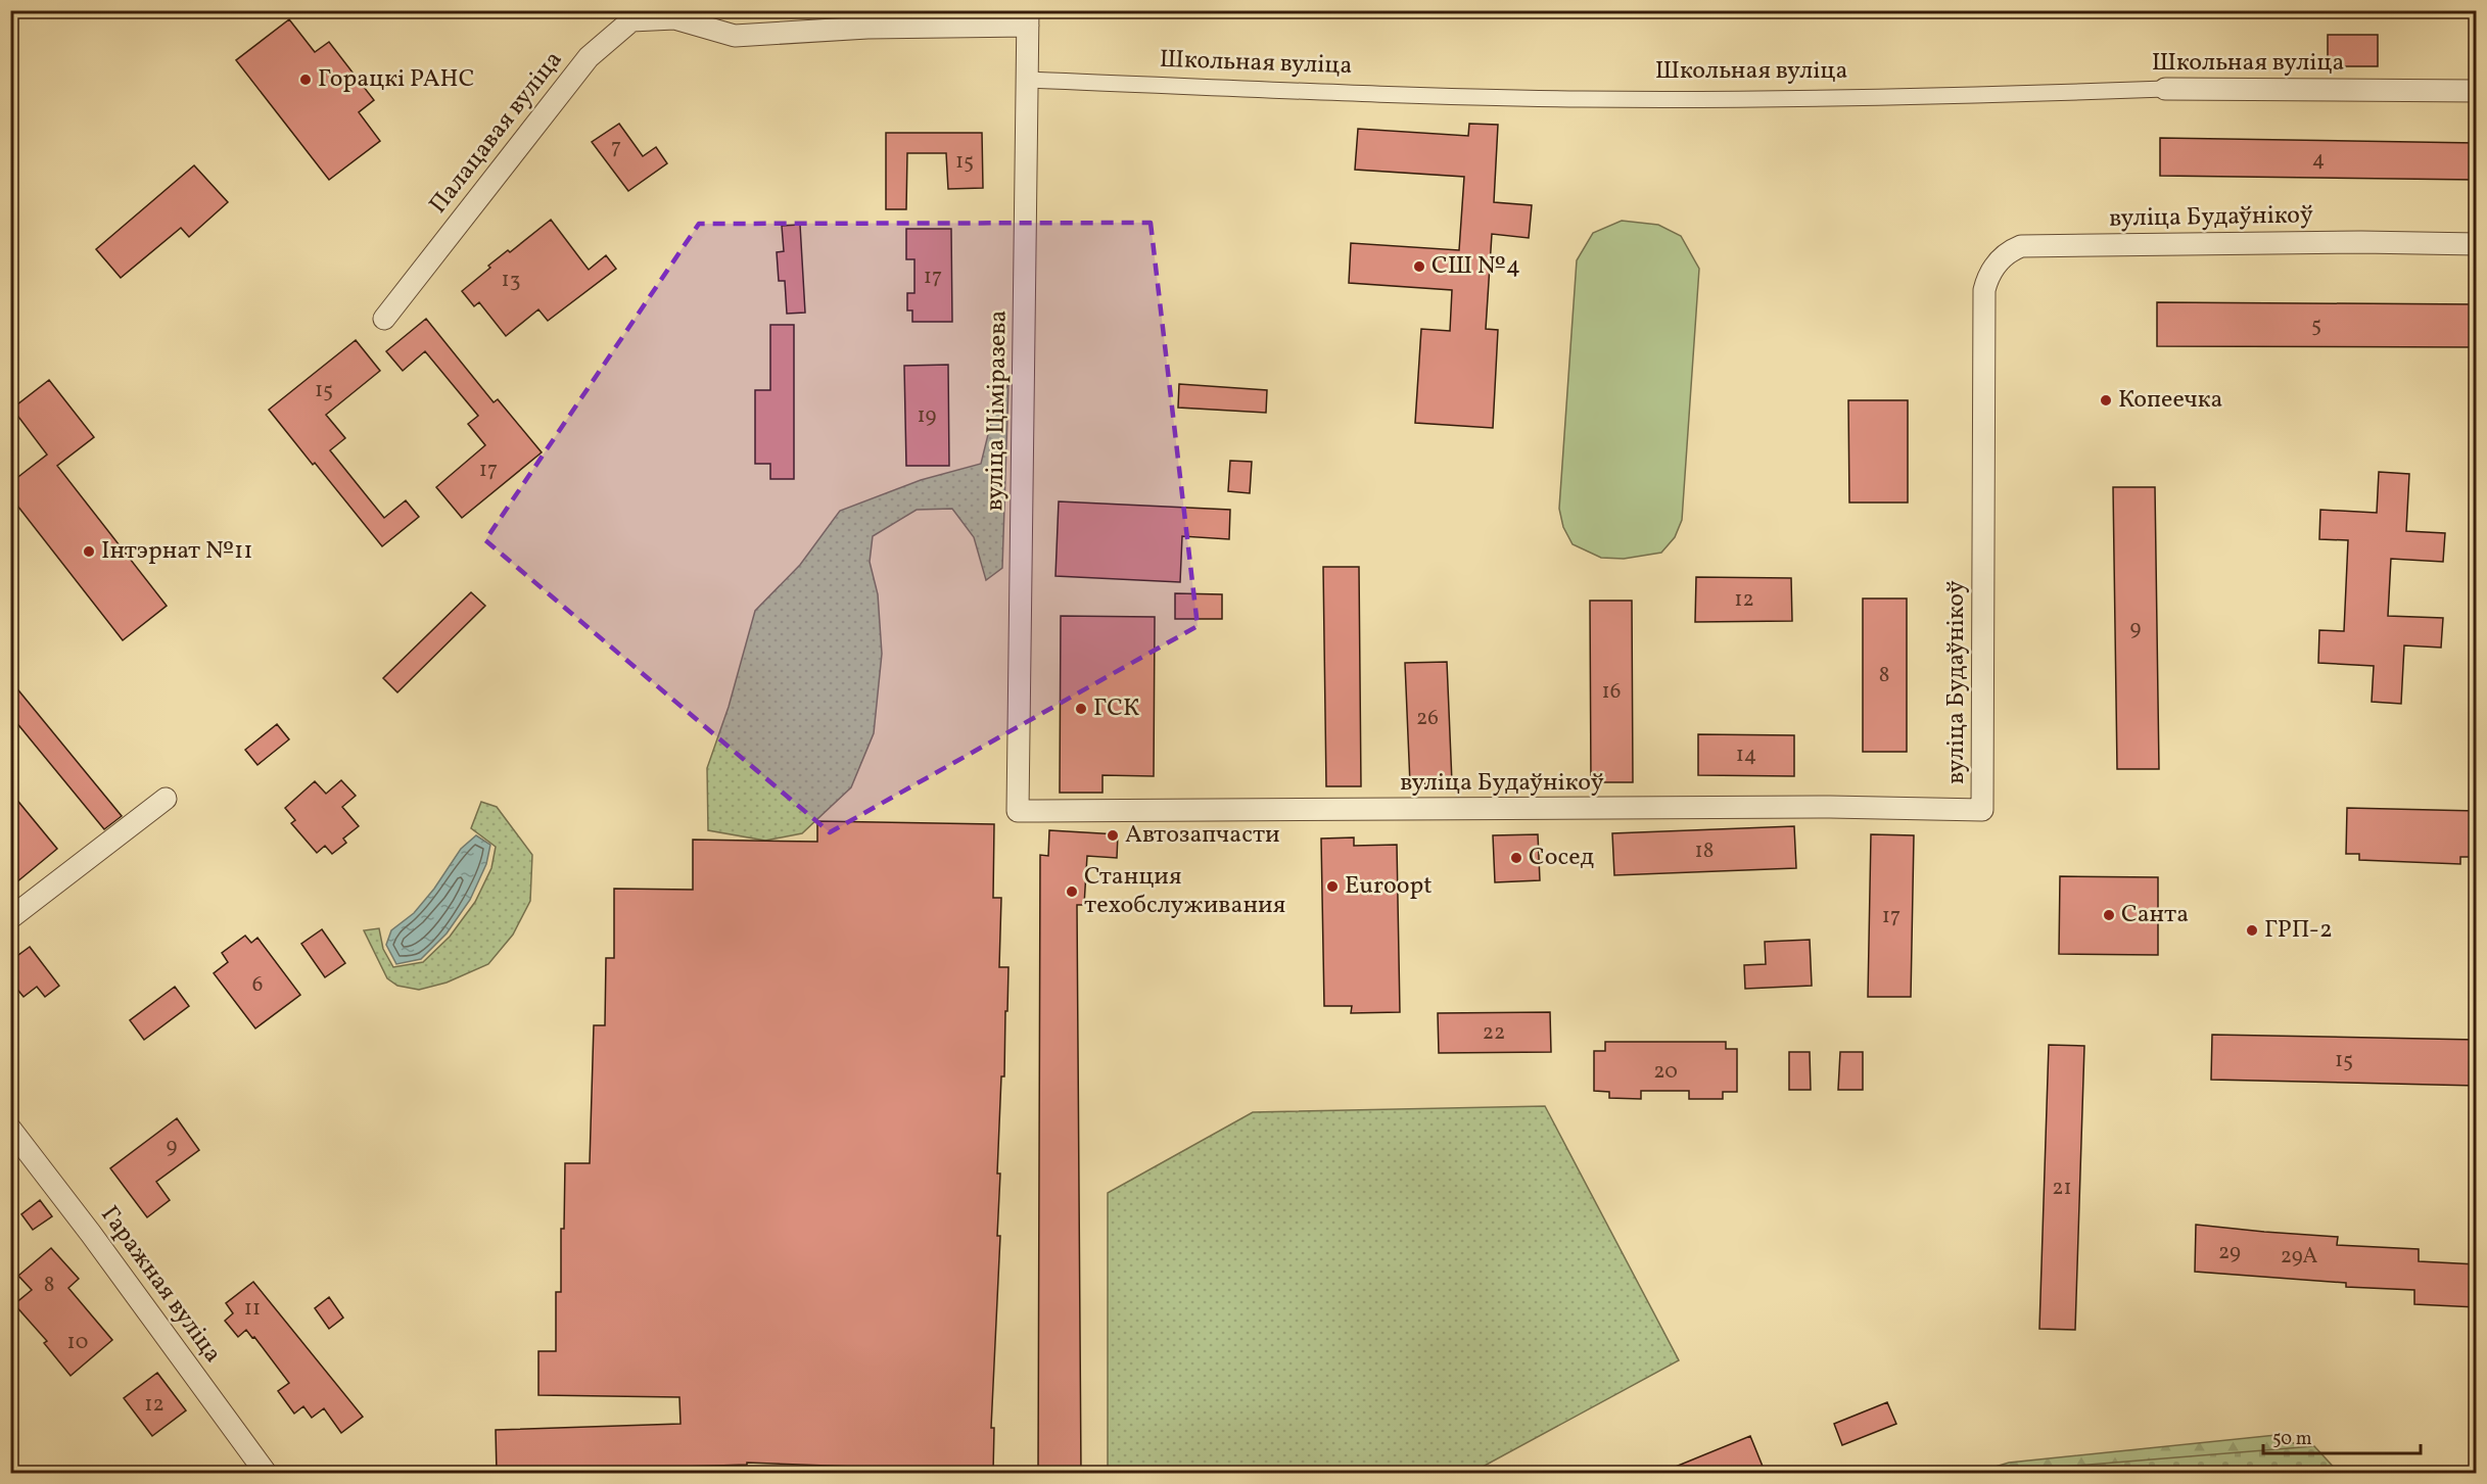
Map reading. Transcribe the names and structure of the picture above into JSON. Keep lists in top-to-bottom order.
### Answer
{
  "streets": {
    "street": [
      "Школьная вуліца",
      "Палацавая вуліца",
      "вуліца Будаўнікоў",
      "вуліца Ціміразева",
      "Гаражная вуліца"
    ]
  },
  "crossings": [
    ["Школьная вуліца", "вуліца Ціміразева"],
    ["Палацавая вуліца", "вуліца Ціміразева"],
    ["вуліца Будаўнікоў", "вуліца Ціміразева"]
  ],
  "places": [
    "Горацкі РАНС",
    "СШ №4",
    "Копеечка",
    "Інтэрнат №11",
    "ГСК",
    "Автозапчасти",
    "Сосед",
    "Euroopt",
    "Станция техобслуживания",
    "Санта",
    "ГРП-2"
  ],
  "house_numbers": [
    "7",
    "4",
    "15",
    "17",
    "13",
    "5",
    "15",
    "19",
    "17",
    "12",
    "9",
    "8",
    "16",
    "26",
    "14",
    "18",
    "17",
    "6",
    "22",
    "15",
    "20",
    "9",
    "21",
    "29",
    "29А",
    "8",
    "11",
    "10",
    "12"
  ],
  "scale_bar": "50 m"
}
